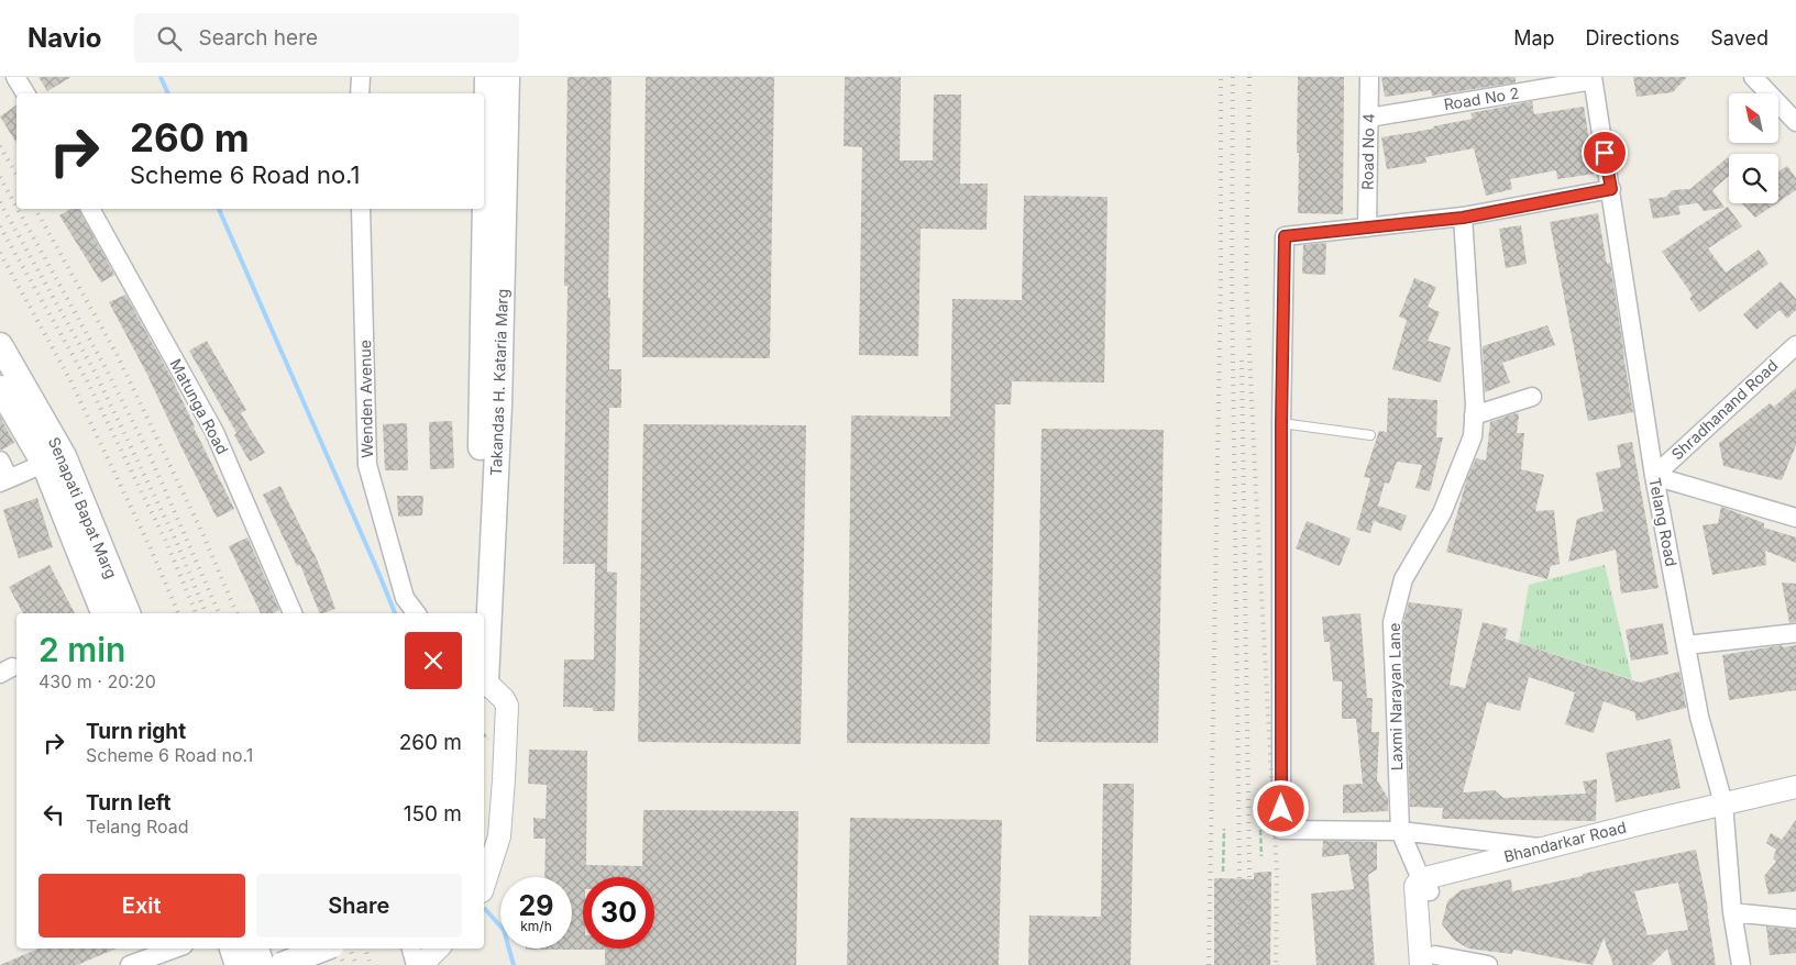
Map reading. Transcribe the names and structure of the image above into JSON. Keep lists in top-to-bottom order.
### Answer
{
  "streets": {
    "main road": ["Takandas H. Kataria Marg", "Senapati Bapat Marg"],
    "street": [
      "Road No 2",
      "Road No 4",
      "Wenden Avenue",
      "Matunga Road",
      "Shradhanand Road",
      "Telang Road",
      "Laxmi Narayan Lane",
      "Bhandarkar Road"
    ]
  },
  "crossings": [
    ["Road No 2", "Road No 4"],
    ["Road No 2", "Telang Road"],
    ["Shradhanand Road", "Telang Road"],
    ["Telang Road", "Bhandarkar Road"],
    ["Laxmi Narayan Lane", "Bhandarkar Road"]
  ],
  "north": "top left",
  "page": {
    "header": "Navio",
    "search": "Search here",
    "nav": ["Map", "Directions", "Saved"],
    "turn": ["260 m", "Scheme 6 Road no.1"],
    "heading": ["2 min", "430 m · 20:20"],
    "list": [
      {
        "name": "Turn right",
        "note": "Scheme 6 Road no.1",
        "value": "260 m"
      },
      {
        "name": "Turn left",
        "note": "Telang Road",
        "value": "150 m"
      }
    ],
    "buttons": ["Exit", "Share"],
    "speed": "29 km/h",
    "limit": "30"
  }
}
